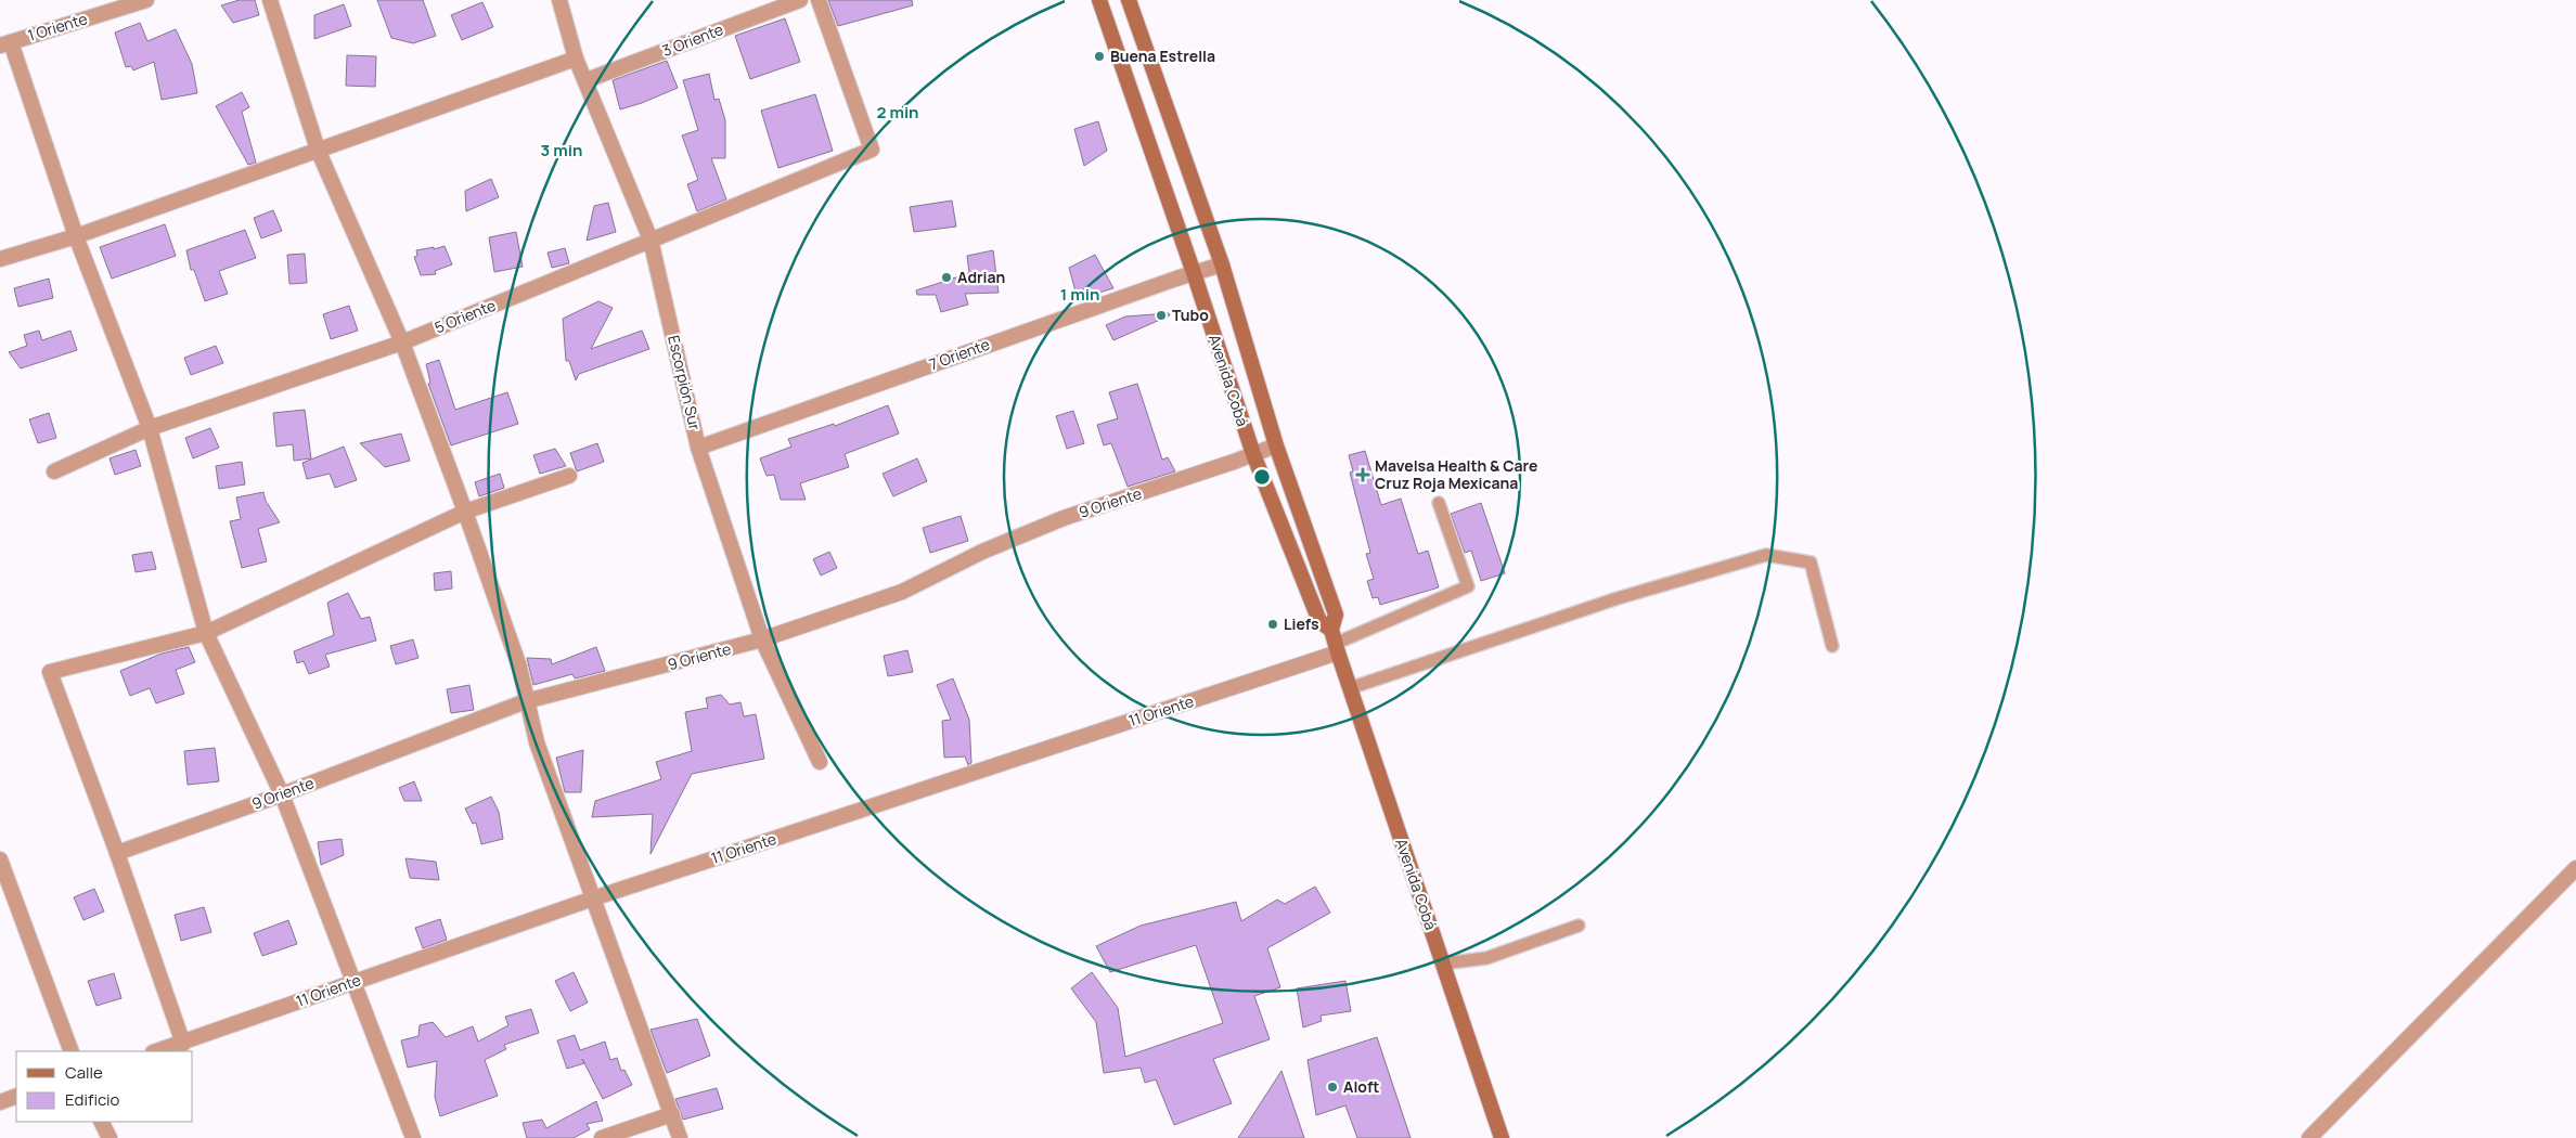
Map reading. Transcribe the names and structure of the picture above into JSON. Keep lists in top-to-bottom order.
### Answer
{
  "streets": {
    "main road": ["Avenida Cobá"],
    "street": [
      "1 Oriente",
      "3 Oriente",
      "5 Oriente",
      "7 Oriente",
      "Escorpión Sur",
      "9 Oriente",
      "11 Oriente"
    ]
  },
  "crossings": [
    ["3 Oriente", "Escorpión Sur"],
    ["5 Oriente", "Escorpión Sur"],
    ["7 Oriente", "Avenida Cobá"],
    ["7 Oriente", "Escorpión Sur"],
    ["Avenida Cobá", "9 Oriente"],
    ["Avenida Cobá", "11 Oriente"],
    ["Escorpión Sur", "9 Oriente"]
  ],
  "places": {
    "other": [
      "Buena Estrella",
      "Adrian",
      "Tubo",
      "Liefs",
      "Aloft"
    ],
    "health": ["Mavelsa Health & Care Cruz Roja Mexicana"]
  },
  "legend": ["Calle", "Edificio"],
  "rings": ["2 min", "3 min", "1 min"]
}
